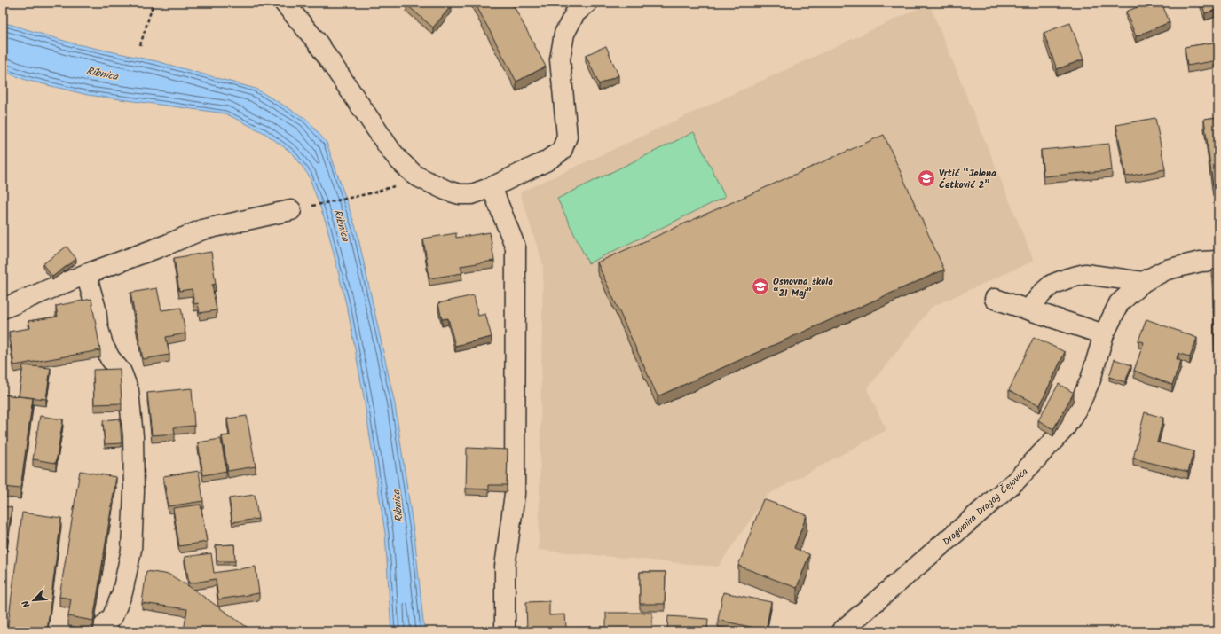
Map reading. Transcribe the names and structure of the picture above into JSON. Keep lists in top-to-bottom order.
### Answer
{
  "streets": {
    "street": ["Dragomira Dragog Čejovića"]
  },
  "water": ["Ribnica"],
  "places": {
    "school or university": ["Vrtić “Jelena Ćetković 2”", "Osnovna škola “21 Maj”"]
  },
  "north": "bottom left"
}
